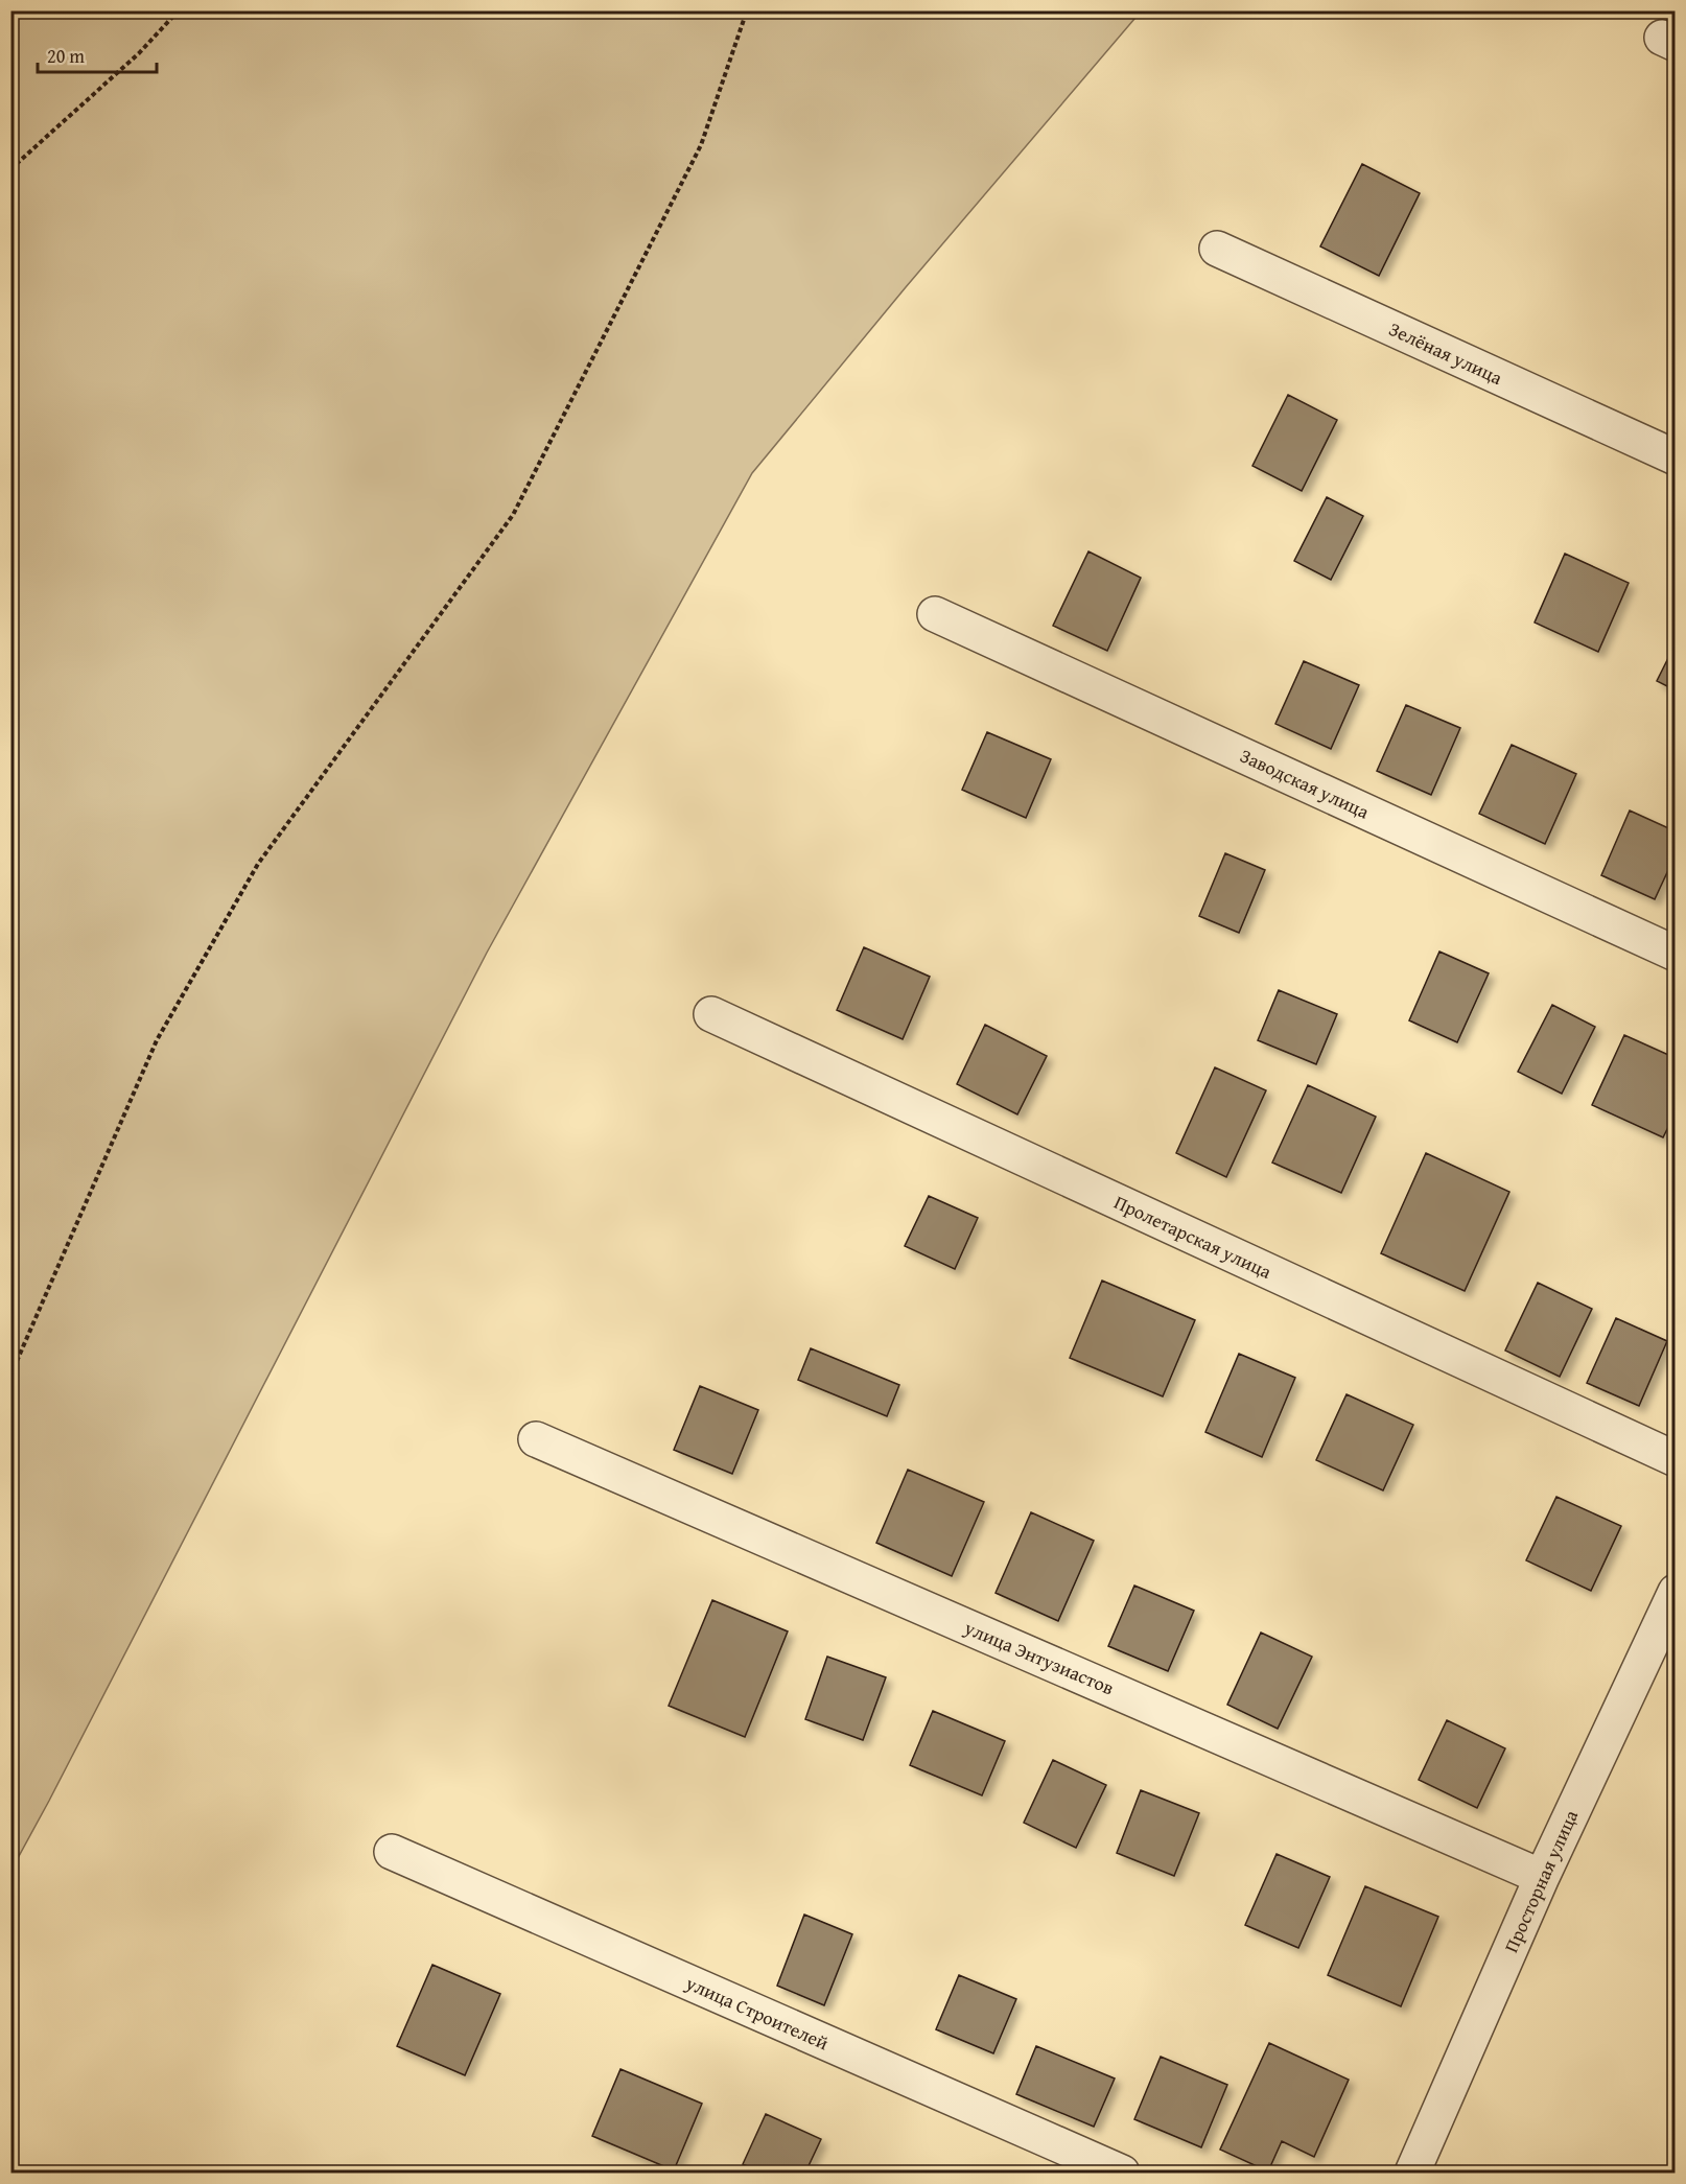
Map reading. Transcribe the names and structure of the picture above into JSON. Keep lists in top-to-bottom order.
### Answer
{
  "streets": {
    "street": [
      "Зелёная улица",
      "Заводская улица",
      "Пролетарская улица",
      "улица Энтузиастов",
      "Просторная улица",
      "улица Строителей"
    ]
  },
  "crossings": [
    ["улица Энтузиастов", "Просторная улица"]
  ],
  "scale_bar": "20 m"
}
